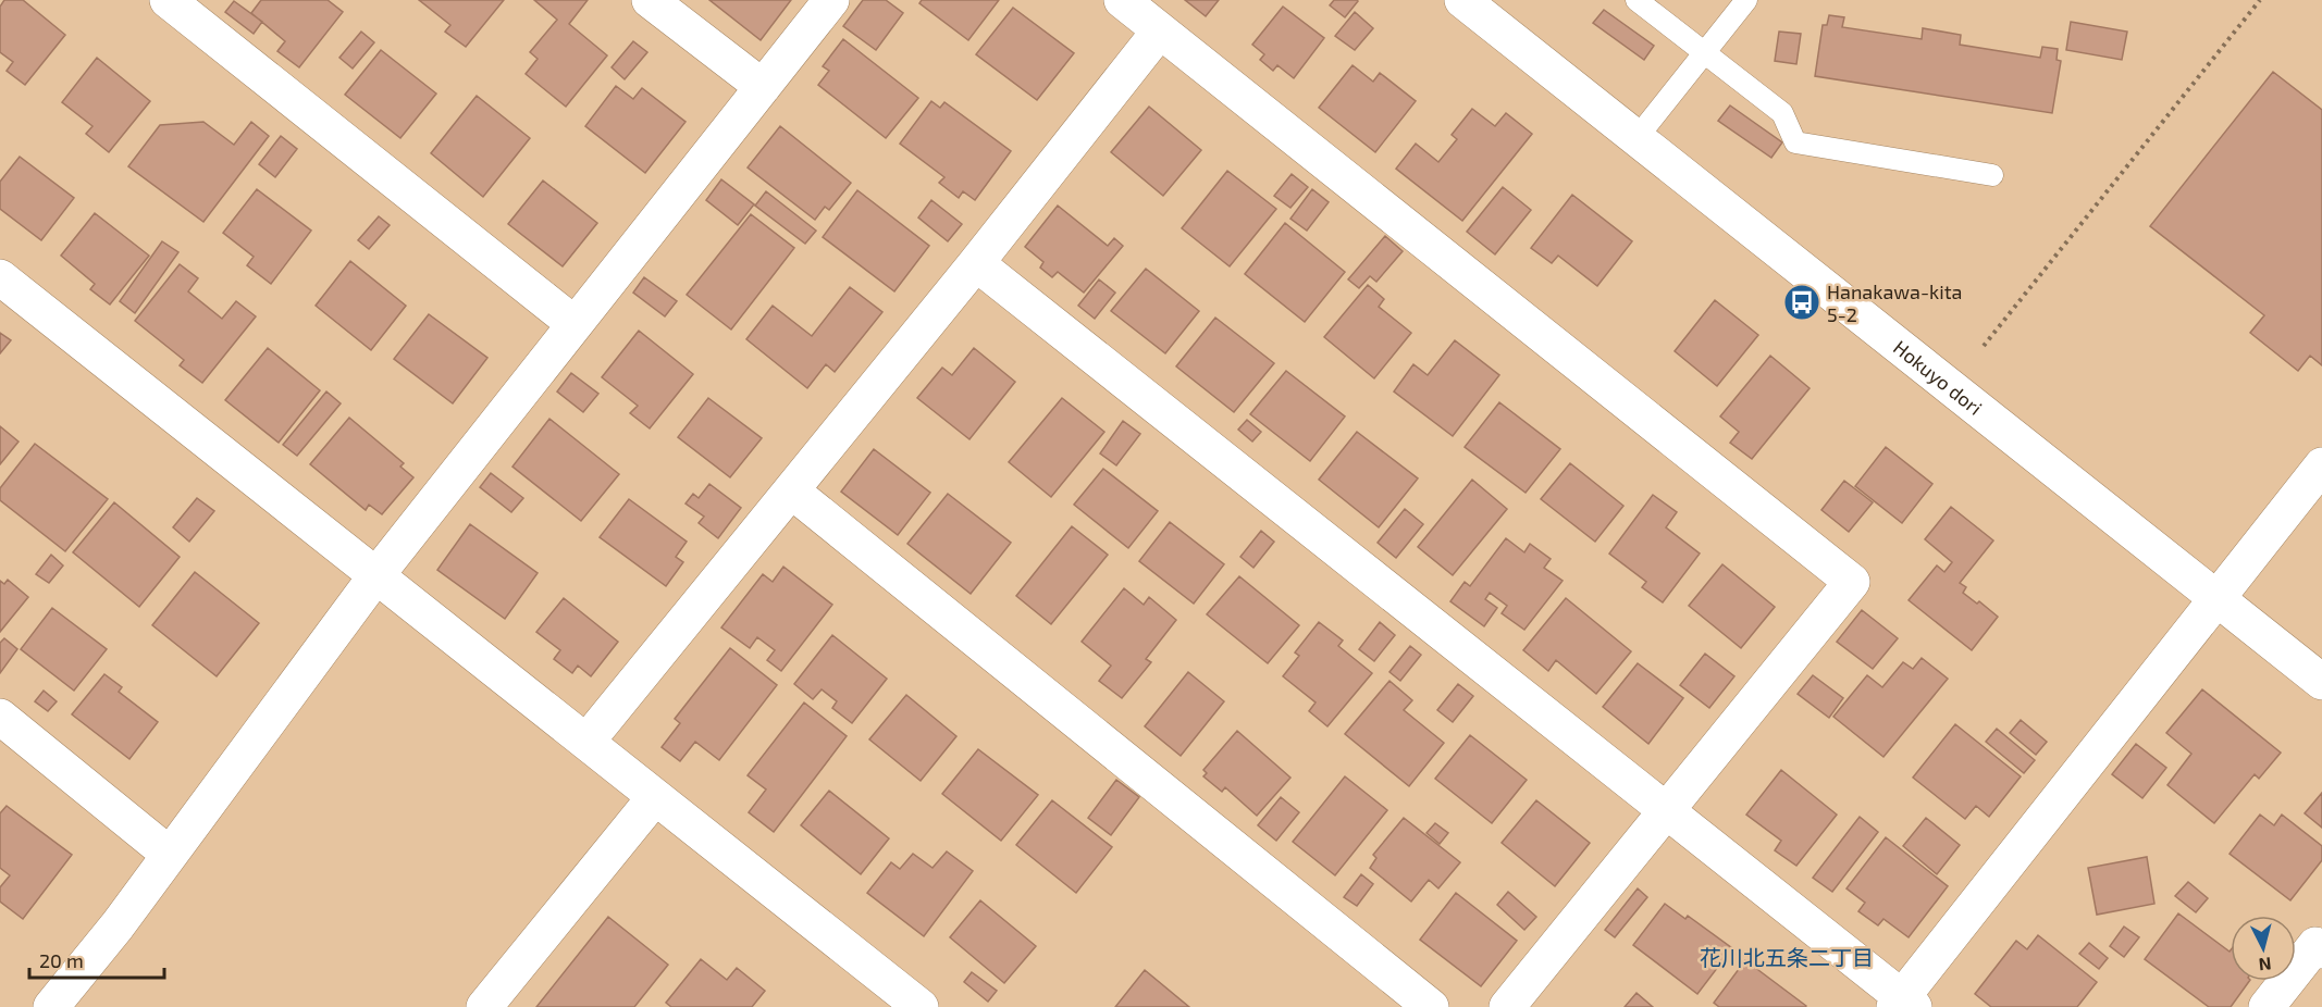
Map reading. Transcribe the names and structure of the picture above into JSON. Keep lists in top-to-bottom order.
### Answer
{
  "streets": {
    "street": ["Hokuyo dori"]
  },
  "districts": ["花川北五条二丁目"],
  "places": {
    "bus stop": ["Hanakawa-kita 5-2"]
  },
  "scale_bar": "20 m",
  "north": "bottom"
}
